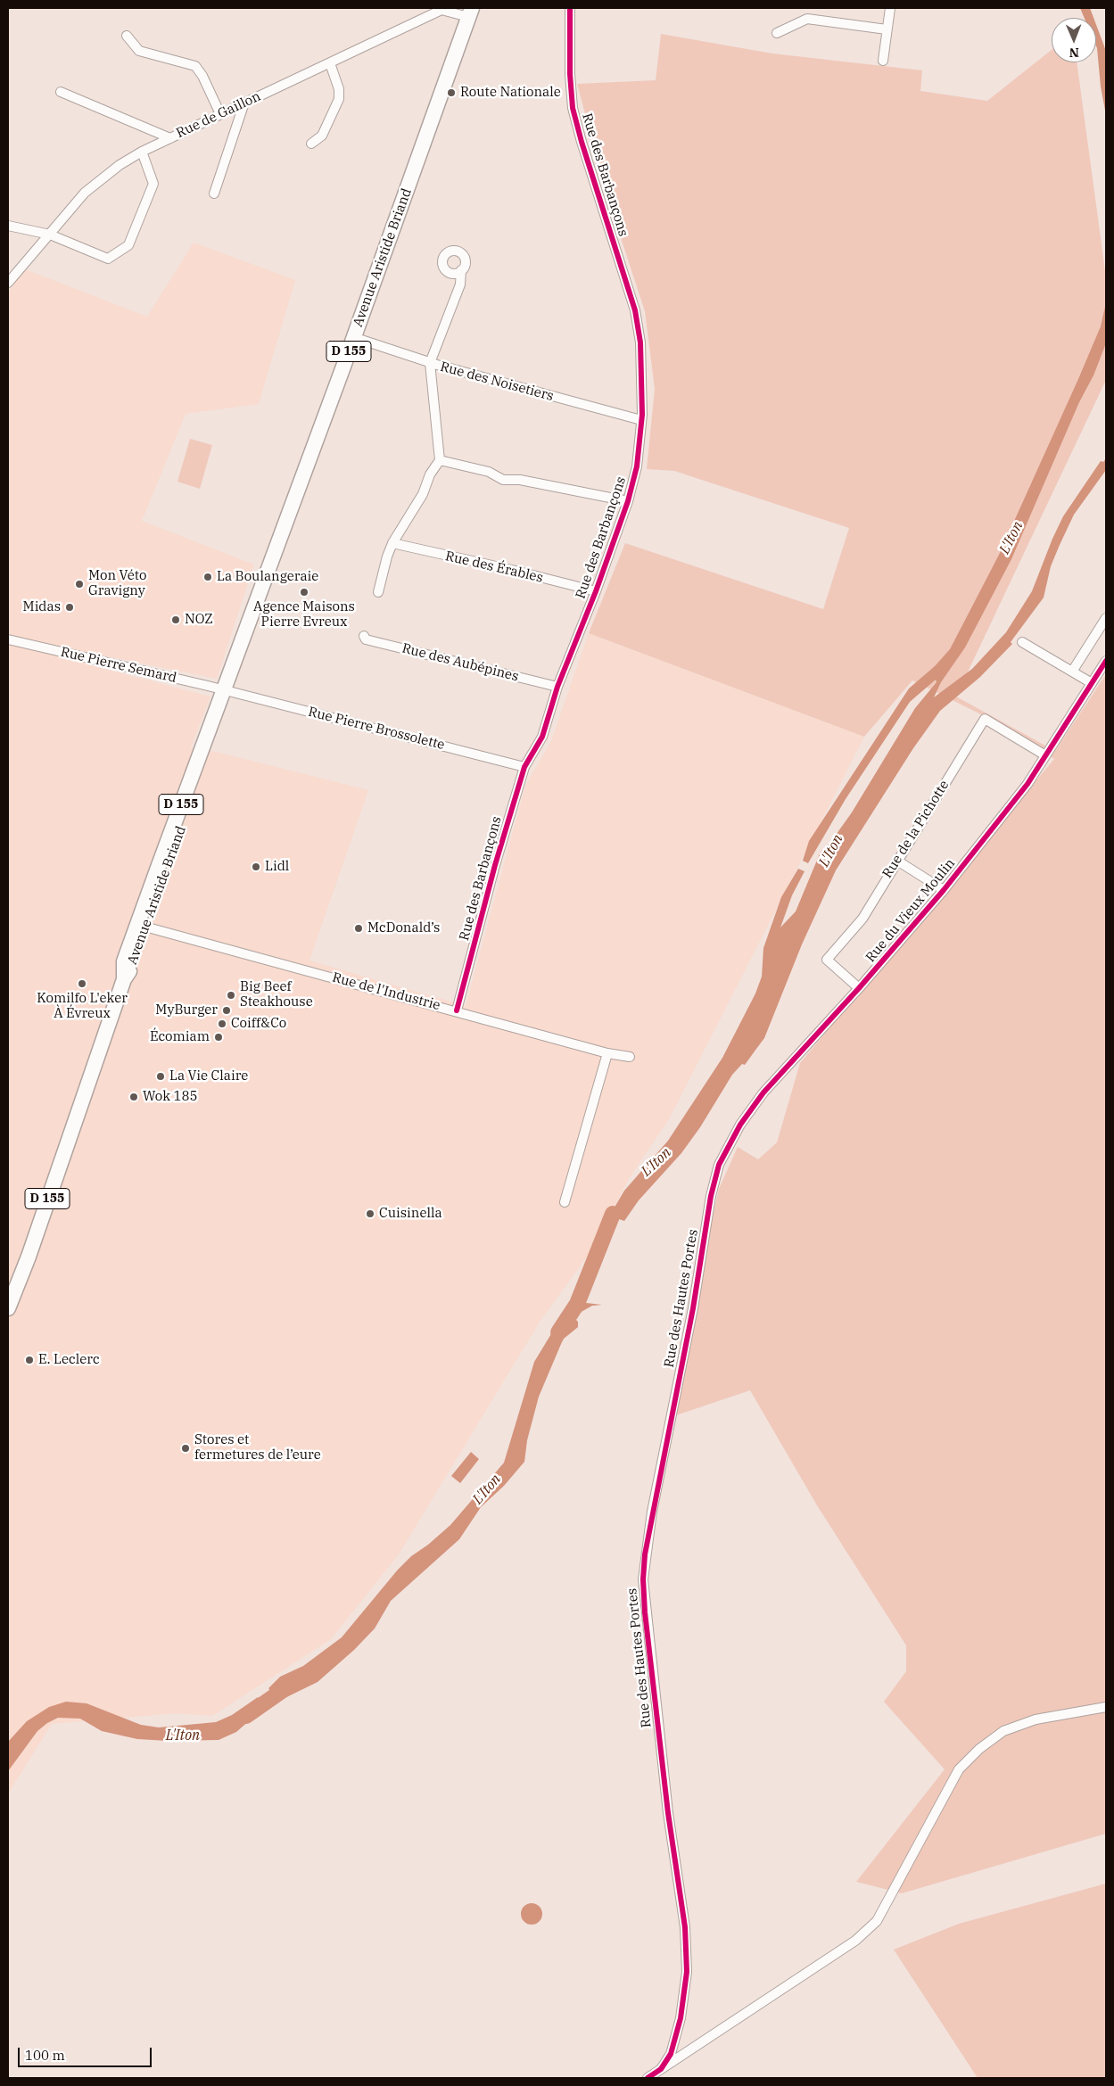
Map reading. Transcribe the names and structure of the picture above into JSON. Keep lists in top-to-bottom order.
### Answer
{
  "streets": {
    "main road": ["Avenue Aristide Briand", "D 155"],
    "street": [
      "Rue de Gaillon",
      "Rue des Barbançons",
      "Rue des Noisetiers",
      "Rue des Érables",
      "Rue des Aubépines",
      "Rue Pierre Semard",
      "Rue Pierre Brossolette",
      "Rue de la Pichotte",
      "Rue du Vieux Moulin",
      "Rue de l'Industrie",
      "Rue des Hautes Portes"
    ]
  },
  "crossings": [
    ["Rue de Gaillon", "Avenue Aristide Briand"],
    ["Rue des Barbançons", "Rue des Noisetiers"],
    ["Rue des Barbançons", "Rue des Érables"],
    ["Rue des Barbançons", "Rue des Aubépines"],
    ["Rue des Barbançons", "Rue Pierre Brossolette"],
    ["Rue des Barbançons", "Rue de l'Industrie"],
    ["Avenue Aristide Briand", "Rue des Noisetiers"],
    ["Avenue Aristide Briand", "Rue Pierre Semard"],
    ["Avenue Aristide Briand", "Rue Pierre Brossolette"],
    ["Avenue Aristide Briand", "Rue de l'Industrie"],
    ["Rue Pierre Semard", "Rue Pierre Brossolette"],
    ["Rue de la Pichotte", "Rue du Vieux Moulin"],
    ["Rue du Vieux Moulin", "Rue des Hautes Portes"]
  ],
  "water": ["L'Iton"],
  "places": [
    "Route Nationale",
    "La Boulangeraie",
    "Mon Véto Gravigny",
    "Agence Maisons Pierre Evreux",
    "Midas",
    "NOZ",
    "Lidl",
    "McDonald’s",
    "Komilfo L'eker À Évreux",
    "Big Beef Steakhouse",
    "MyBurger",
    "Coiff&Co",
    "Écomiam",
    "La Vie Claire",
    "Wok 185",
    "Cuisinella",
    "E. Leclerc",
    "Stores et fermetures de l’eure"
  ],
  "scale_bar": "100 m",
  "north": "bottom"
}
